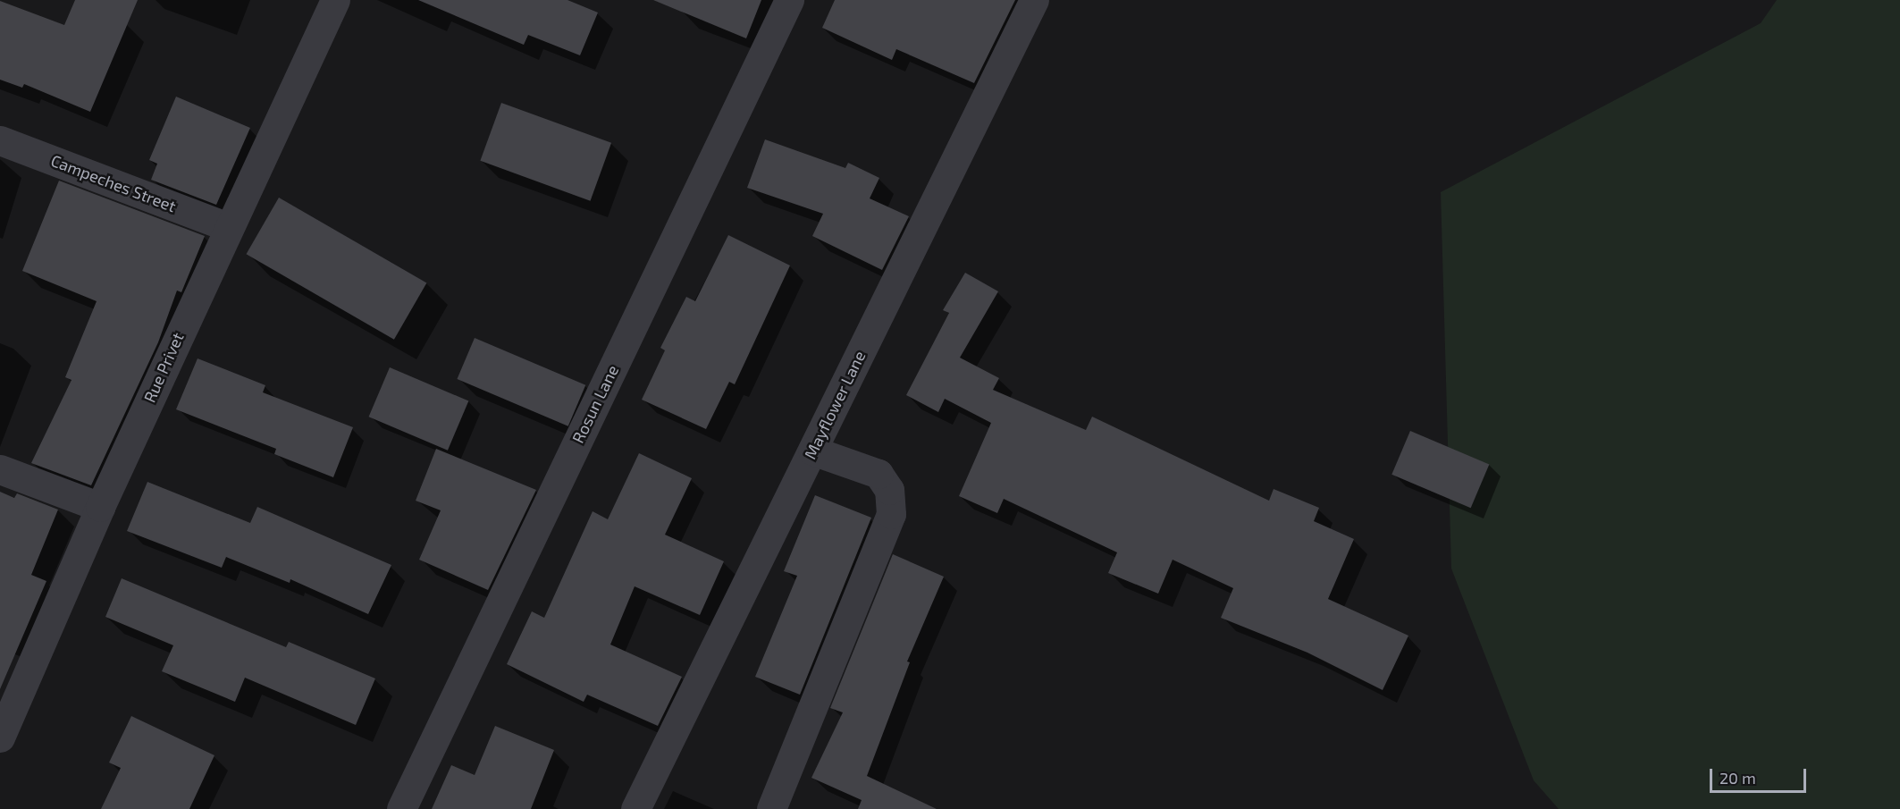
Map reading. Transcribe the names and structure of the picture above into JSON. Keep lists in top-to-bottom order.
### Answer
{
  "streets": {
    "street": [
      "Campeches Street",
      "Rue Privet",
      "Rosun Lane",
      "Mayflower Lane"
    ]
  },
  "crossings": [
    ["Campeches Street", "Rue Privet"]
  ],
  "scale_bar": "20 m"
}
